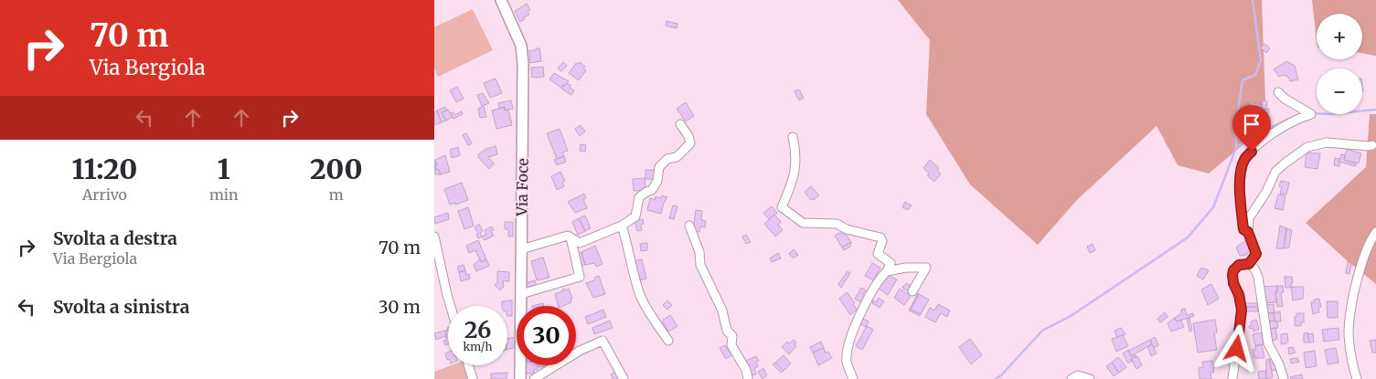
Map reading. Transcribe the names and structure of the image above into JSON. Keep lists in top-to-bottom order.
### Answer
{
  "streets": {
    "main road": ["Via Foce"]
  },
  "page": {
    "turn": ["70 m", "Via Bergiola"],
    "map_buttons": ["+", "−"],
    "eta": [
      "11:20",
      "Arrivo",
      "1",
      "min",
      "200",
      "m"
    ],
    "list": [
      {
        "name": "Svolta a destra",
        "note": "Via Bergiola",
        "value": "70 m"
      },
      {
        "name": "Svolta a sinistra",
        "value": "30 m"
      }
    ],
    "speed": "26 km/h",
    "limit": "30"
  }
}
